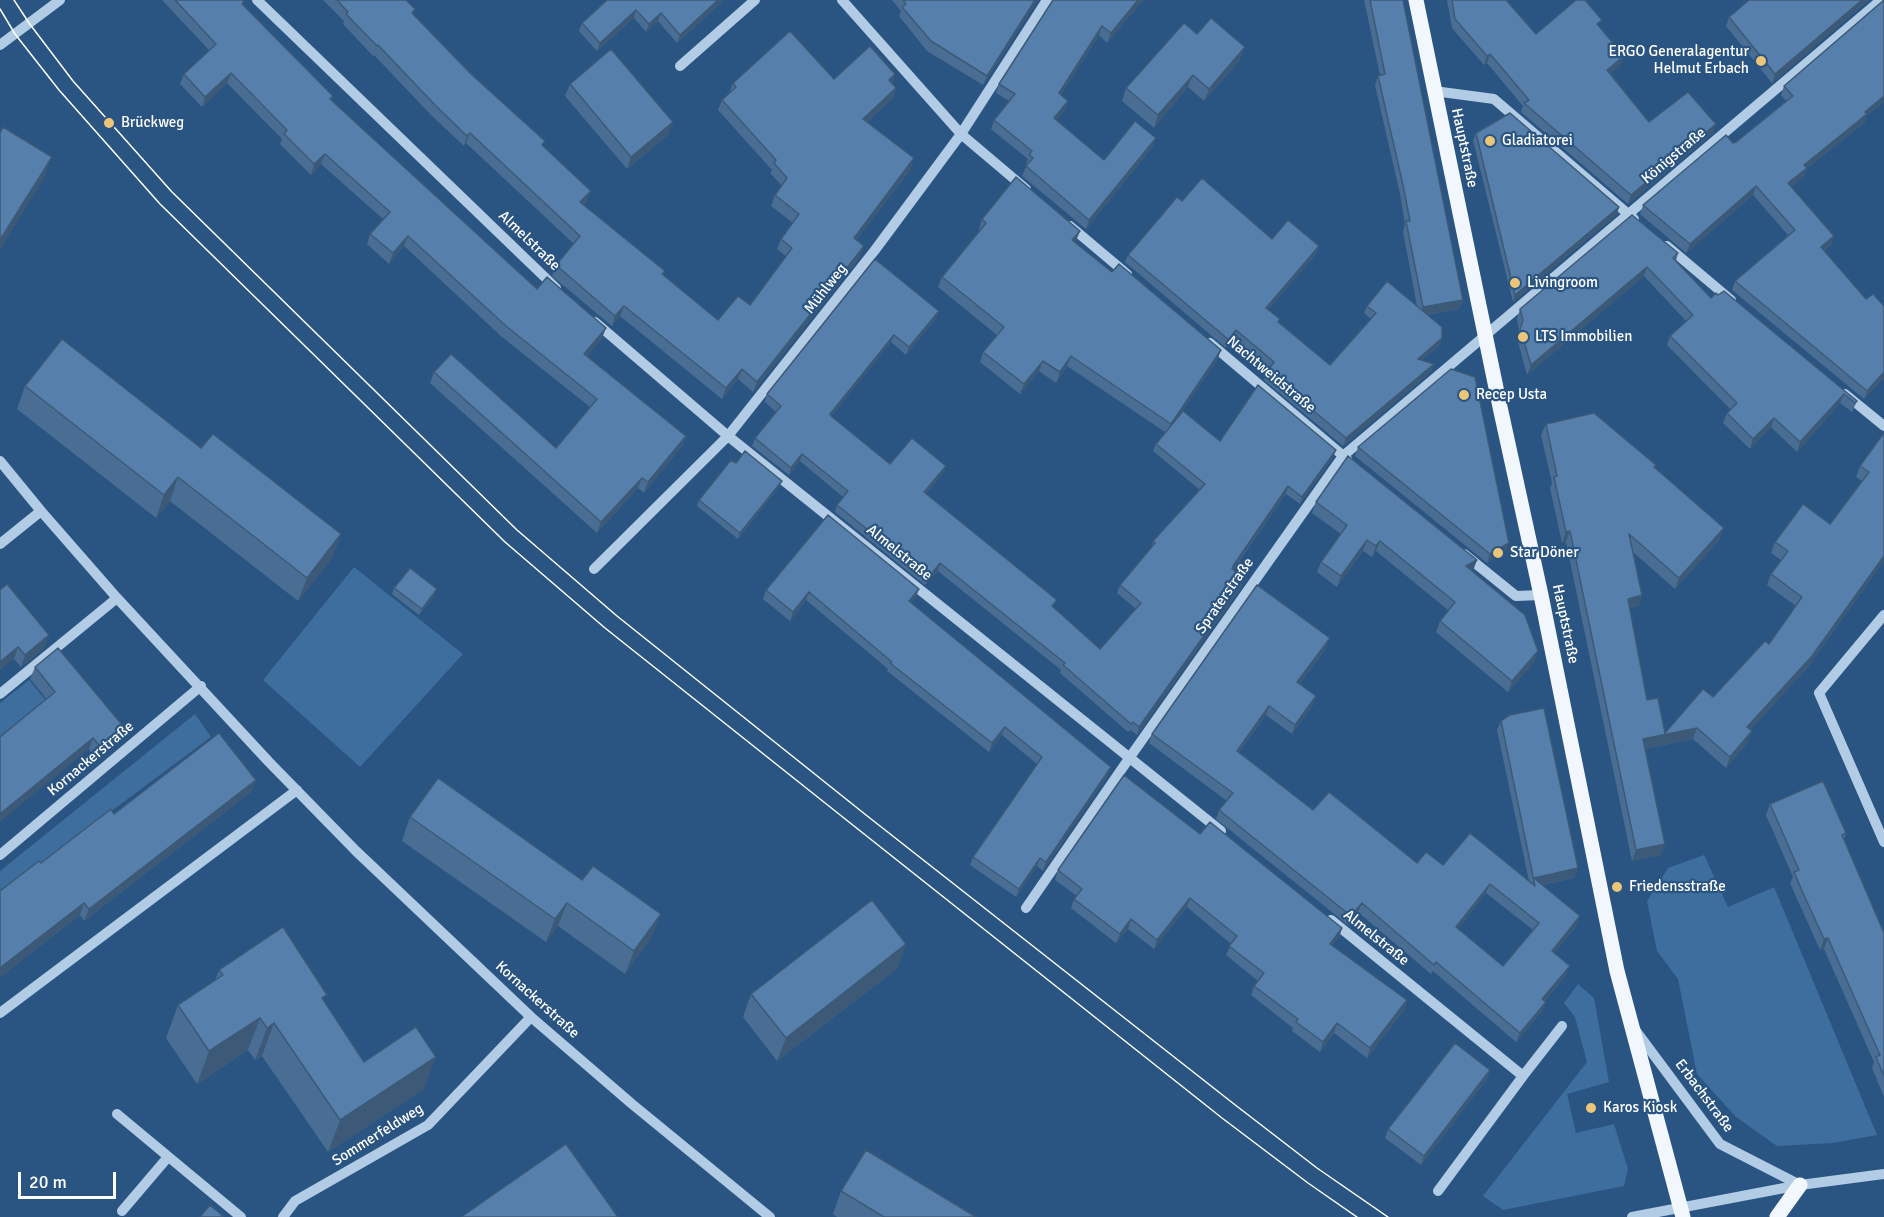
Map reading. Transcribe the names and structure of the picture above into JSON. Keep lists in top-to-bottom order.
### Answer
{
  "streets": {
    "main road": ["Hauptstraße"],
    "street": [
      "Königstraße",
      "Almelstraße",
      "Mühlweg",
      "Nachtweidstraße",
      "Spraterstraße",
      "Kornackerstraße",
      "Erbachstraße",
      "Sommerfeldweg"
    ]
  },
  "crossings": [
    ["Hauptstraße", "Königstraße"],
    ["Hauptstraße", "Spraterstraße"],
    ["Hauptstraße", "Erbachstraße"],
    ["Königstraße", "Spraterstraße"],
    ["Almelstraße", "Mühlweg"],
    ["Almelstraße", "Spraterstraße"],
    ["Nachtweidstraße", "Spraterstraße"],
    ["Kornackerstraße", "Sommerfeldweg"]
  ],
  "places": [
    "ERGO Generalagentur Helmut Erbach",
    "Brückweg",
    "Gladiatorei",
    "Livingroom",
    "LTS Immobilien",
    "Recep Usta",
    "Star Döner",
    "Friedensstraße",
    "Karos Kiosk"
  ],
  "scale_bar": "20 m"
}
